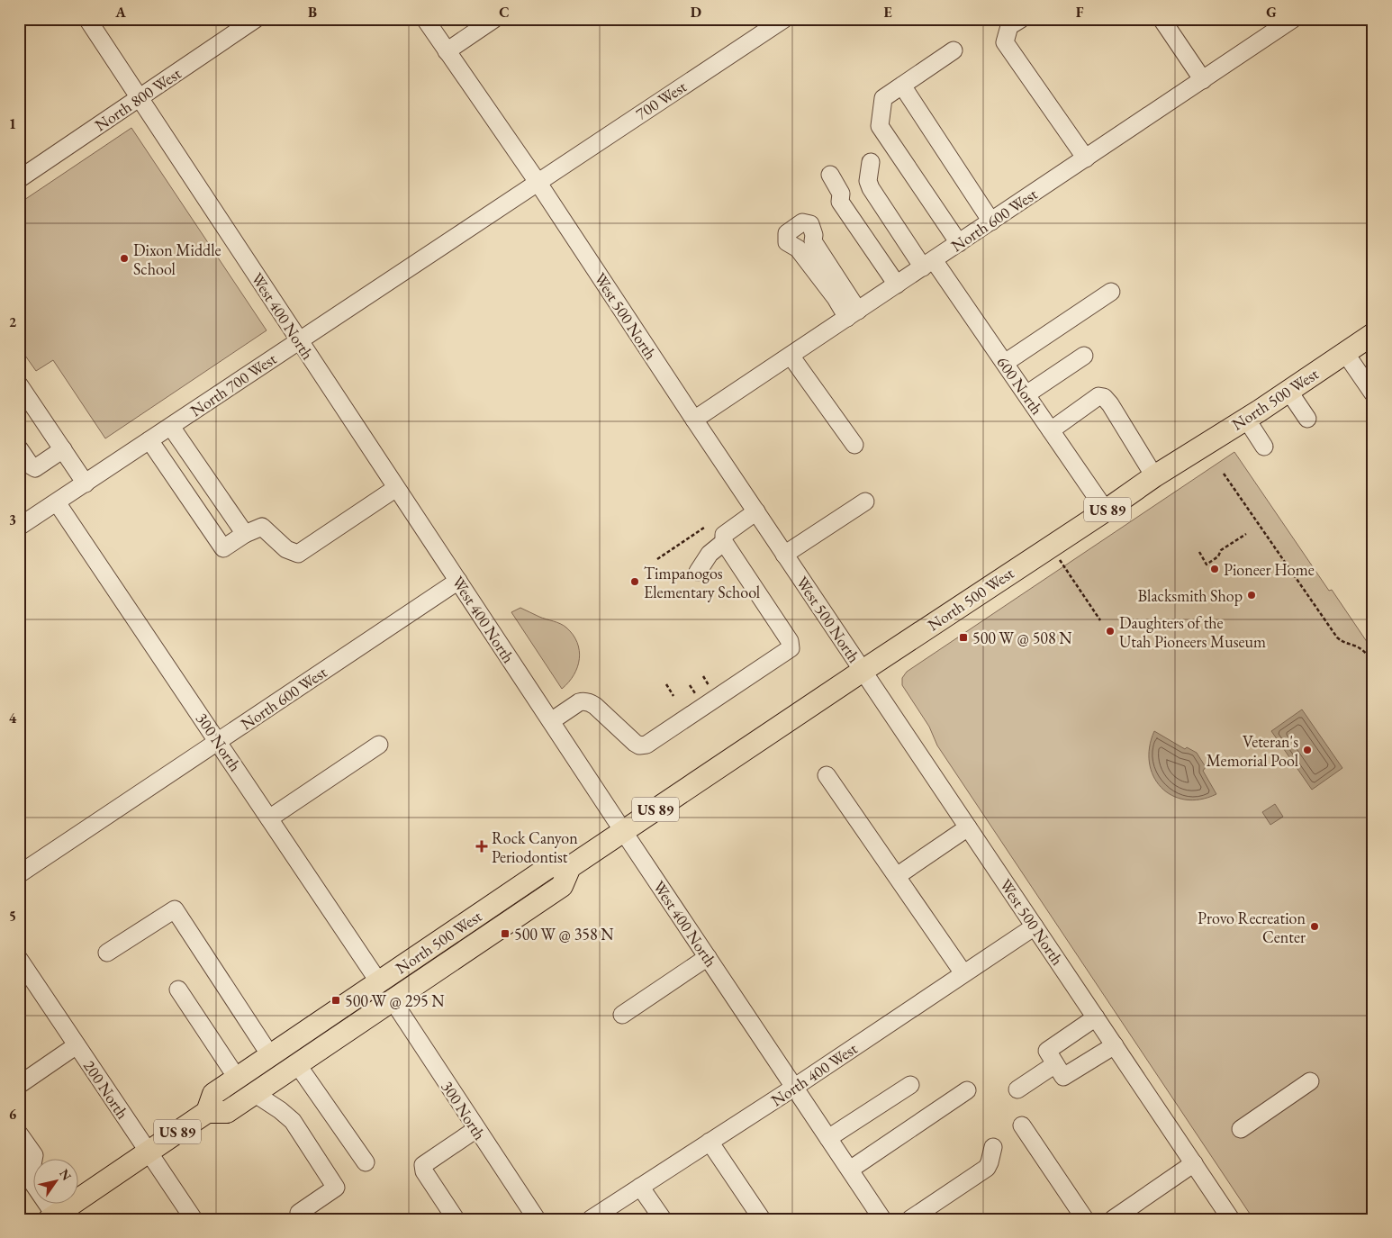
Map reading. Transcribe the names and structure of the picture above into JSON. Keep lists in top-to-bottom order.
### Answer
{
  "streets": {
    "main road": ["North 500 West", "US 89"],
    "street": [
      "North 800 West",
      "700 West",
      "North 600 West",
      "West 400 North",
      "West 500 North",
      "North 700 West",
      "600 North",
      "300 North",
      "North 400 West",
      "200 North"
    ]
  },
  "crossings": [
    ["North 800 West", "West 400 North"],
    ["700 West", "West 500 North"],
    ["700 West", "North 700 West"],
    ["North 600 West", "West 400 North"],
    ["North 600 West", "West 500 North"],
    ["North 600 West", "600 North"],
    ["North 600 West", "300 North"],
    ["West 400 North", "North 700 West"],
    ["West 400 North", "North 500 West"],
    ["West 400 North", "North 400 West"],
    ["West 500 North", "North 700 West"],
    ["West 500 North", "North 500 West"],
    ["West 500 North", "North 400 West"],
    ["North 700 West", "300 North"],
    ["600 North", "North 500 West"],
    ["North 500 West", "300 North"],
    ["North 500 West", "200 North"]
  ],
  "places": {
    "other": [
      "Dixon Middle School",
      "Pioneer Home",
      "Timpanogos Elementary School",
      "Blacksmith Shop",
      "Daughters of the Utah Pioneers Museum",
      "Veteran's Memorial Pool",
      "Provo Recreation Center"
    ],
    "transit": ["500 W @ 508 N", "500 W @ 358 N", "500 W @ 295 N"],
    "health": ["Rock Canyon Periodontist"]
  },
  "north": "top right",
  "grid": {
    "columns": [
      "A",
      "B",
      "C",
      "D",
      "E",
      "F",
      "G"
    ],
    "rows": [
      "1",
      "2",
      "3",
      "4",
      "5",
      "6"
    ]
  }
}
